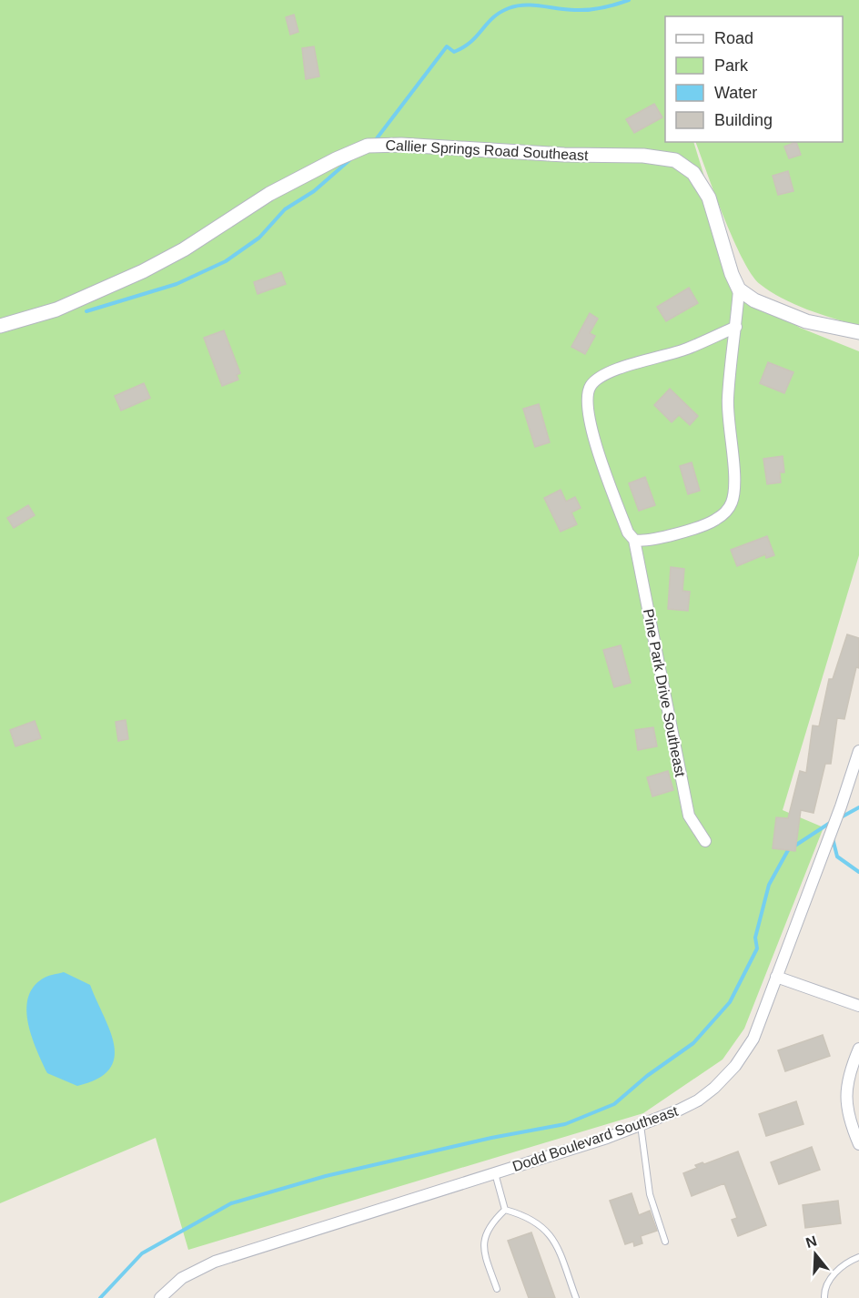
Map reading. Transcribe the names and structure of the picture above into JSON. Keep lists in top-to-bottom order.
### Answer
{
  "streets": {
    "street": ["Callier Springs Road Southeast", "Pine Park Drive Southeast", "Dodd Boulevard Southeast"]
  },
  "legend": [
    "Road",
    "Park",
    "Water",
    "Building"
  ],
  "north": "top"
}
